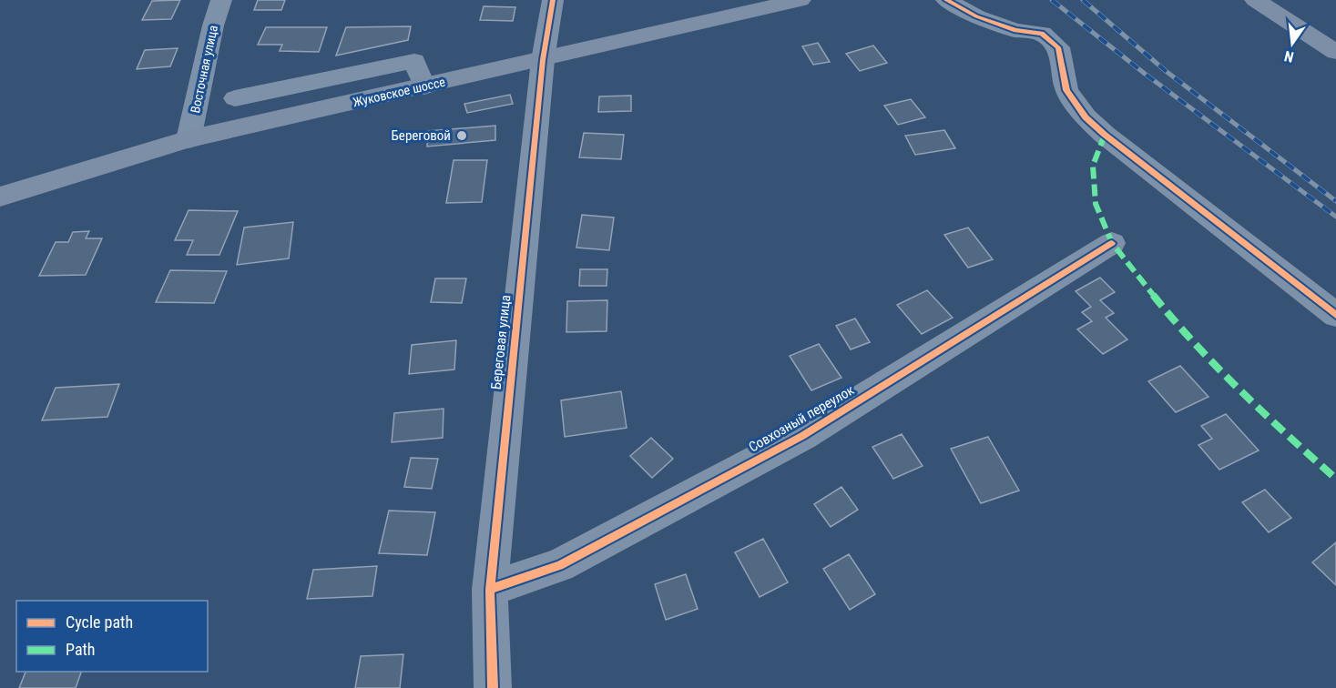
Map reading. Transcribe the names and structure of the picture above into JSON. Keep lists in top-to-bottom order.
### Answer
{
  "streets": {
    "main road": ["Жуковское шоссе"],
    "street": ["Восточная улица", "Береговая улица", "Совхозный переулок"]
  },
  "crossings": [
    ["Восточная улица", "Жуковское шоссе"],
    ["Жуковское шоссе", "Береговая улица"],
    ["Береговая улица", "Совхозный переулок"]
  ],
  "places": ["Береговой"],
  "legend": ["Cycle path", "Path"],
  "north": "bottom"
}
